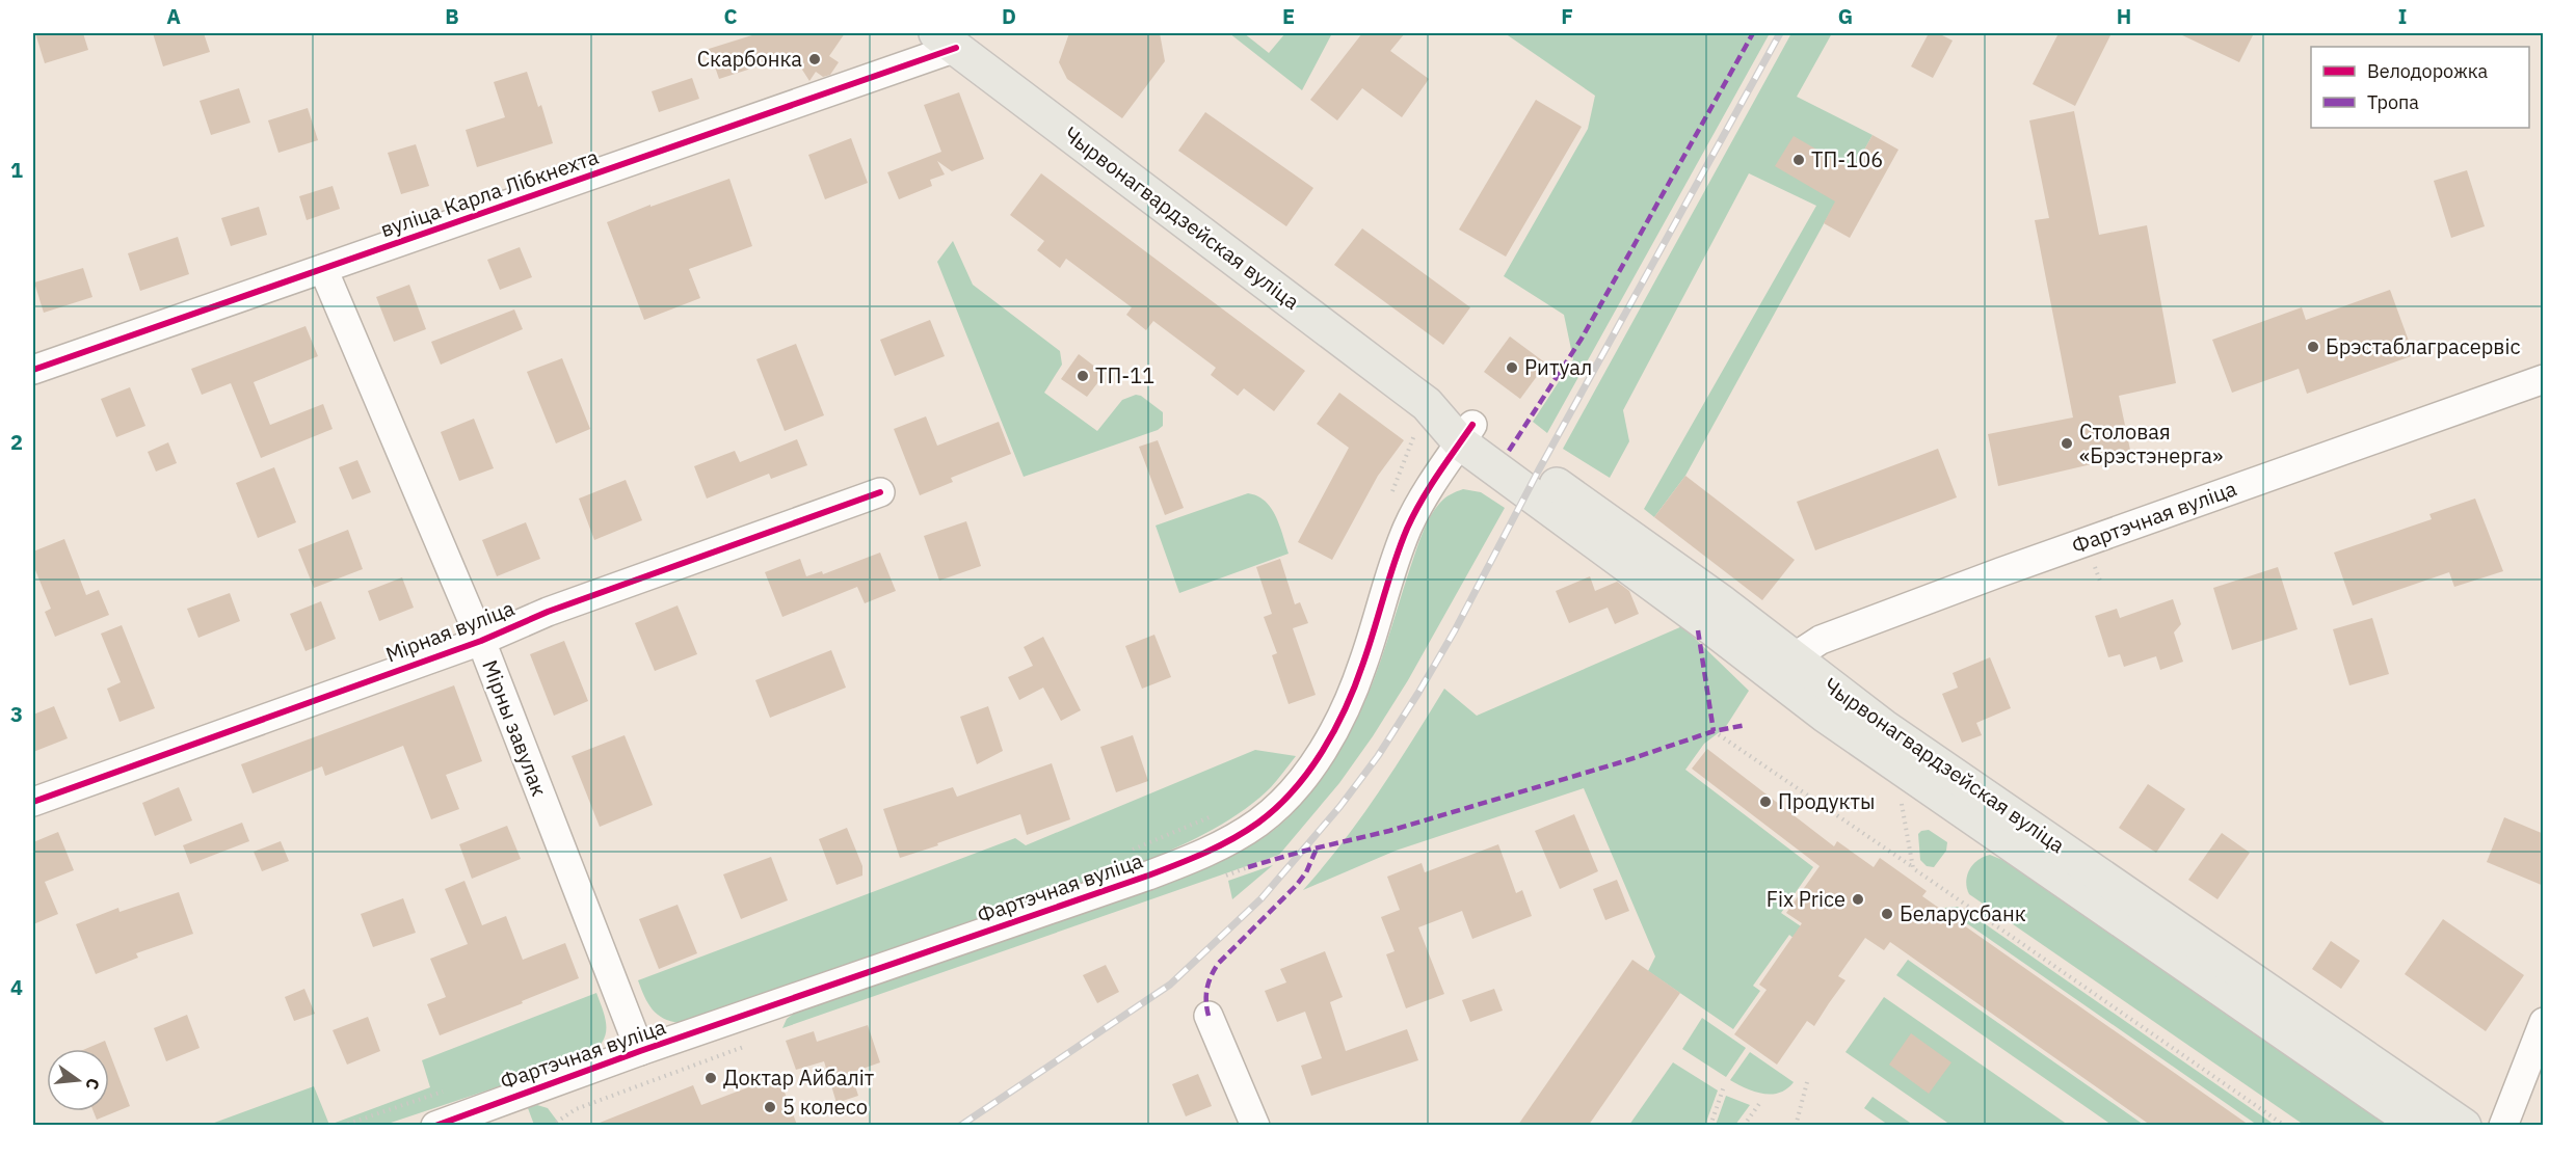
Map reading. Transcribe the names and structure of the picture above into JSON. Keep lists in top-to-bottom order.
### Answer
{
  "streets": {
    "main road": ["Чырвонагвардзейская вуліца"],
    "street": [
      "вуліца Карла Лібкнехта",
      "Фартэчная вуліца",
      "Мірная вуліца",
      "Мірны завулак"
    ]
  },
  "crossings": [
    ["вуліца Карла Лібкнехта", "Чырвонагвардзейская вуліца"],
    ["вуліца Карла Лібкнехта", "Мірны завулак"],
    ["Чырвонагвардзейская вуліца", "Фартэчная вуліца"],
    ["Фартэчная вуліца", "Мірны завулак"],
    ["Мірная вуліца", "Мірны завулак"]
  ],
  "places": [
    "Скарбонка",
    "ТП-106",
    "Брэстаблаграсервіс",
    "Ритуал",
    "ТП-11",
    "Столовая «Брэстэнерга»",
    "Продукты",
    "Fix Price",
    "Беларусбанк",
    "Доктар Айбаліт",
    "5 колесо"
  ],
  "legend": ["Велодорожка", "Тропа"],
  "north": "right",
  "grid": {
    "columns": [
      "A",
      "B",
      "C",
      "D",
      "E",
      "F",
      "G",
      "H",
      "I"
    ],
    "rows": [
      "1",
      "2",
      "3",
      "4"
    ]
  }
}
